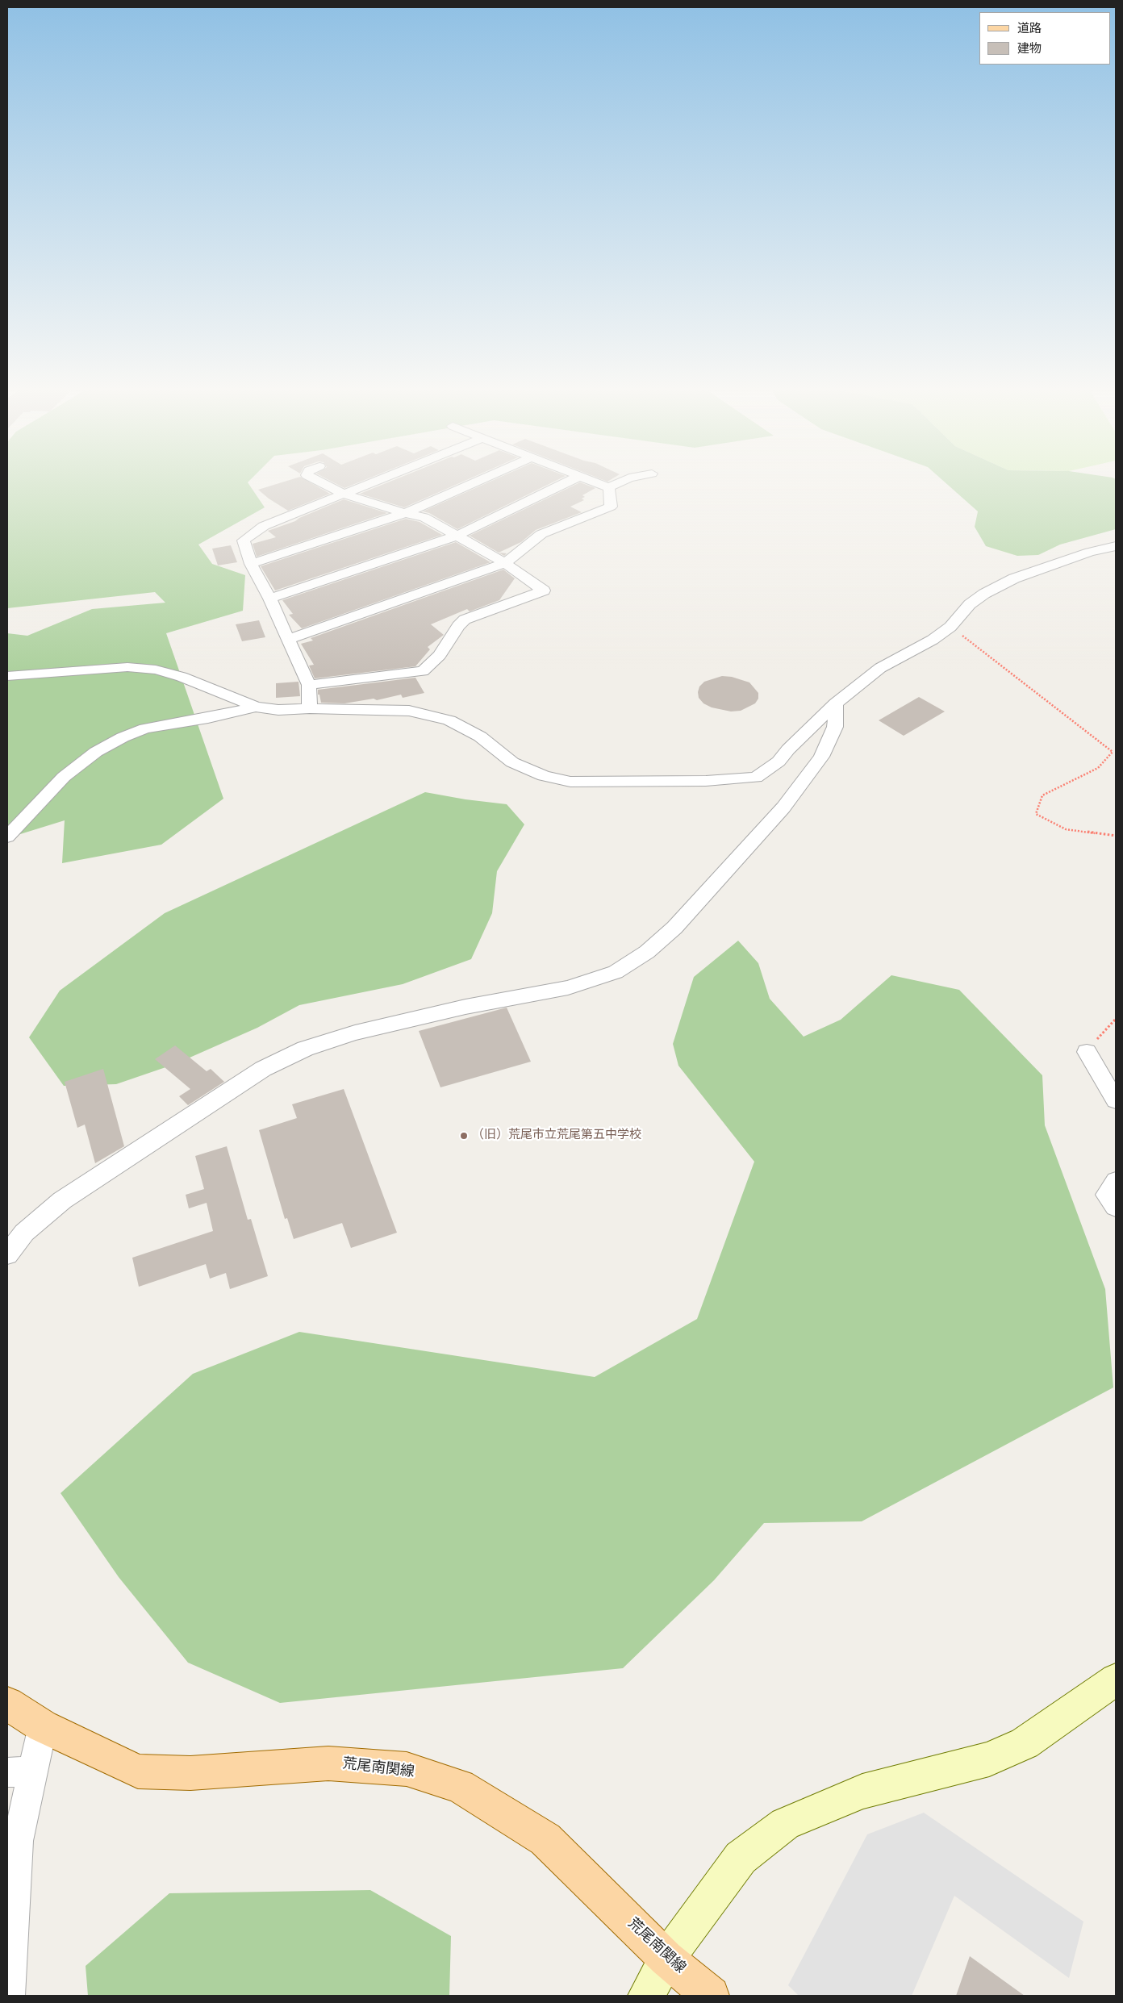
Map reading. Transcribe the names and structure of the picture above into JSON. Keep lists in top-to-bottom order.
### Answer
{
  "streets": {
    "main road": ["荒尾南関線"]
  },
  "places": ["（旧）荒尾市立荒尾第五中学校"],
  "legend": ["道路", "建物"]
}
